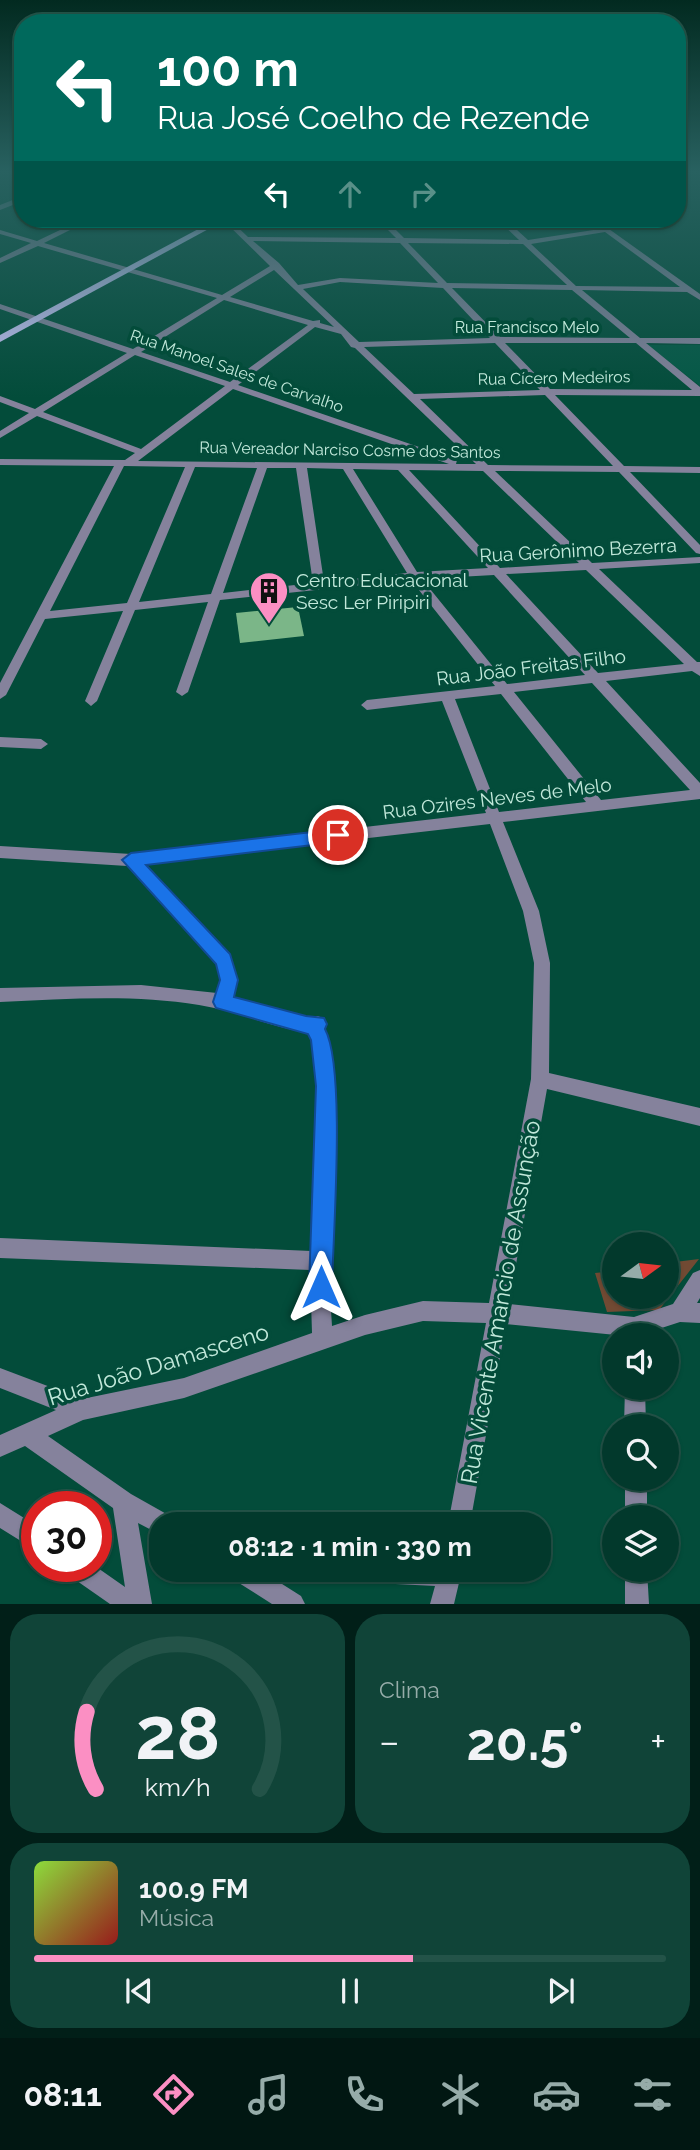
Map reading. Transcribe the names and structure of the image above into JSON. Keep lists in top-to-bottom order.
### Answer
{
  "streets": {
    "street": [
      "Rua Francisco Melo",
      "Rua Manoel Sales de Carvalho",
      "Rua Cícero Medeiros",
      "Rua Vereador Narciso Cosme dos Santos",
      "Rua Gerônimo Bezerra",
      "Rua João Freitas Filho",
      "Rua Ozires Neves de Melo",
      "Rua Vicente Amancio de Assunção",
      "Rua João Damasceno"
    ]
  },
  "crossings": [
    ["Rua Manoel Sales de Carvalho", "Rua Vereador Narciso Cosme dos Santos"],
    ["Rua João Freitas Filho", "Rua Vicente Amancio de Assunção"],
    ["Rua Ozires Neves de Melo", "Rua Vicente Amancio de Assunção"],
    ["Rua Vicente Amancio de Assunção", "Rua João Damasceno"]
  ],
  "places": {
    "building": ["Centro Educacional Sesc Ler Piripiri"]
  },
  "north": "right",
  "page": {
    "turn": ["100 m", "Rua José Coelho de Rezende"],
    "limit": "30",
    "trip": "08:12 · 1 min · 330 m",
    "tile": "Clima",
    "heat": ["−", "20.5°", "+"],
    "song": ["100.9 FM", "Música"],
    "tabs": "08:11",
    "gauge": ["28", "km/h"]
  }
}
